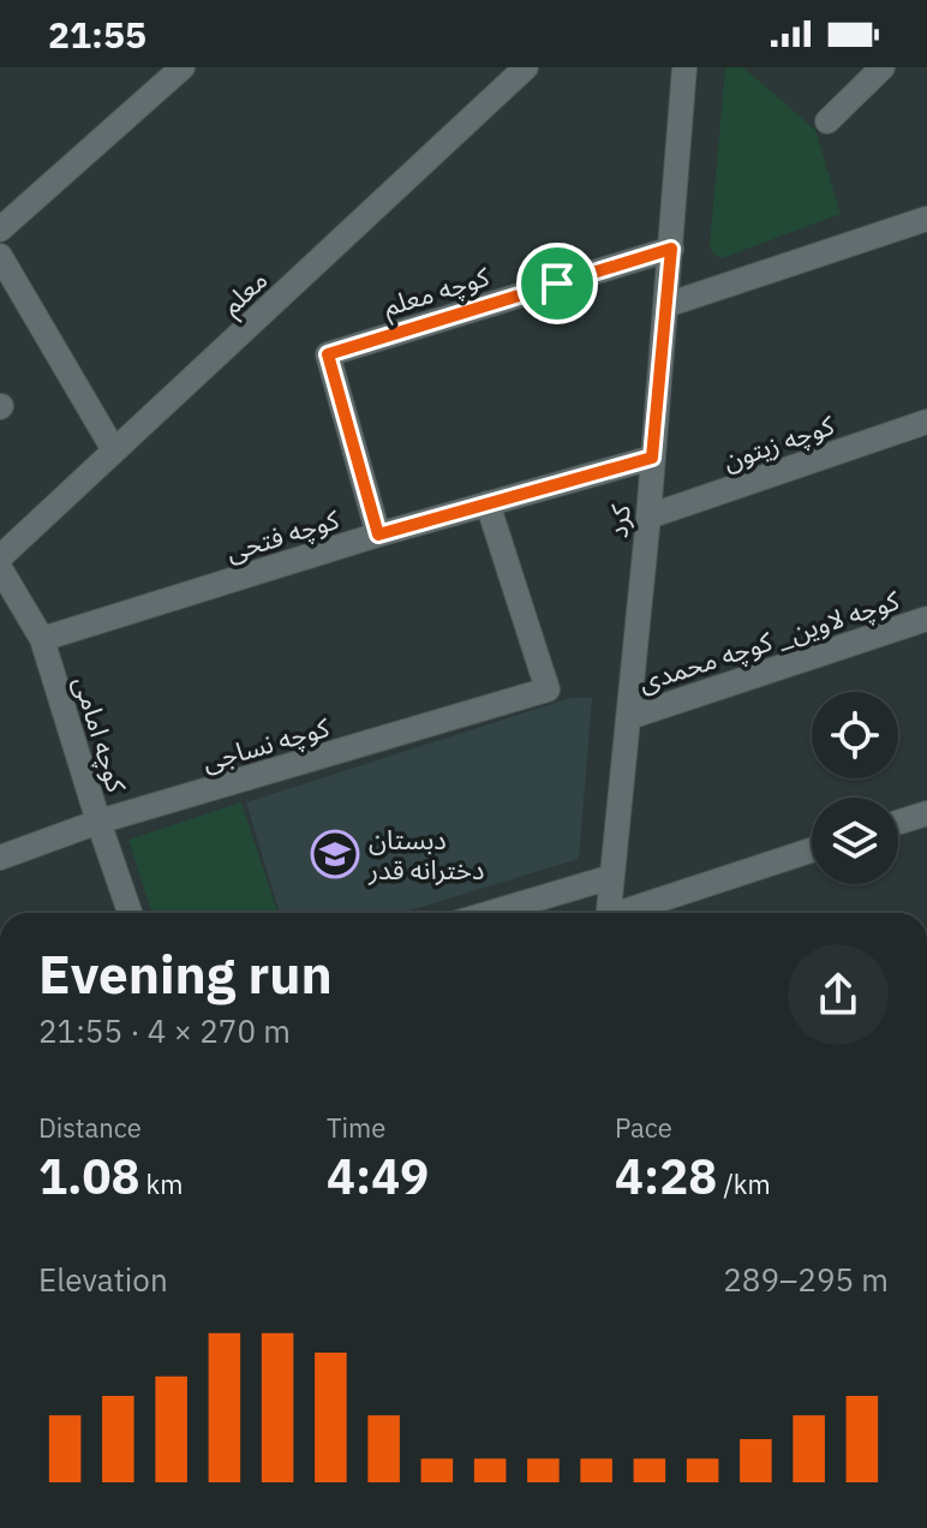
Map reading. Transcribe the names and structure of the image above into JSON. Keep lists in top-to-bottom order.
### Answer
{
  "streets": {
    "street": [
      "کوچه معلم",
      "معلم",
      "کوچه زیتون",
      "کرد",
      "کوچه فتحی",
      "کوچه لاوین_ کوچه محمدی",
      "کوچه امامی",
      "کوچه نساجی"
    ]
  },
  "crossings": [
    ["کوچه معلم", "کرد"],
    ["کوچه معلم", "کوچه فتحی"],
    ["کوچه زیتون", "کرد"],
    ["کرد", "کوچه فتحی"],
    ["کرد", "کوچه لاوین_ کوچه محمدی"],
    ["کوچه فتحی", "کوچه امامی"],
    ["کوچه فتحی", "کوچه نساجی"],
    ["کوچه امامی", "کوچه نساجی"]
  ],
  "places": {
    "school or university": ["دبستان دخترانه قدر"]
  },
  "page": {
    "status": "21:55",
    "heading": ["Evening run", "21:55 · 4 × 270 m"],
    "stats": [
      ["Distance", "1.08 km"],
      ["Time", "4:49"],
      ["Pace", "4:28 /km"]
    ],
    "chart": ["Elevation", "289–295 m"]
  }
}
